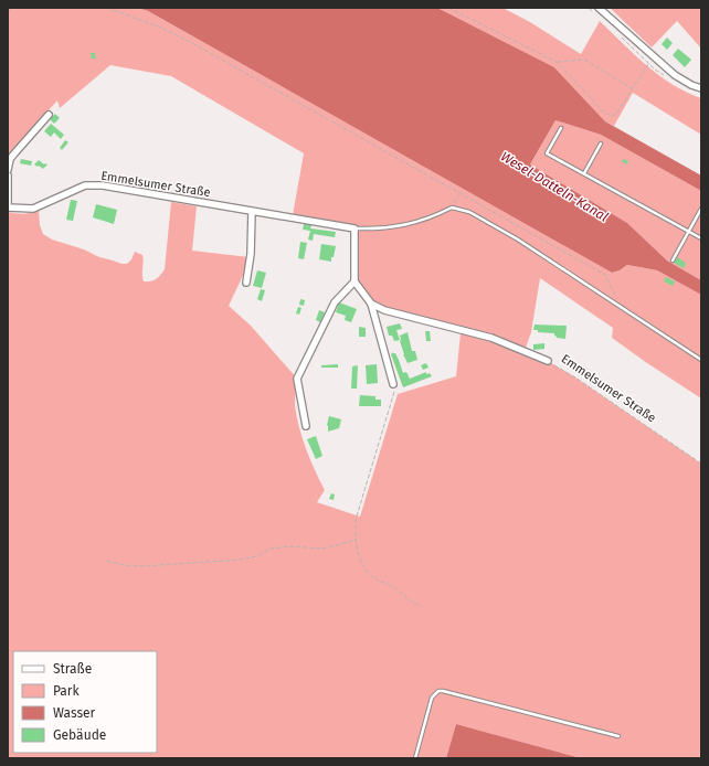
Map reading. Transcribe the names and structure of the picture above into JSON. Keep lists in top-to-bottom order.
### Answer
{
  "streets": {
    "street": ["Emmelsumer Straße"]
  },
  "water": ["Wesel-Datteln-Kanal"],
  "legend": [
    "Straße",
    "Park",
    "Wasser",
    "Gebäude"
  ]
}
